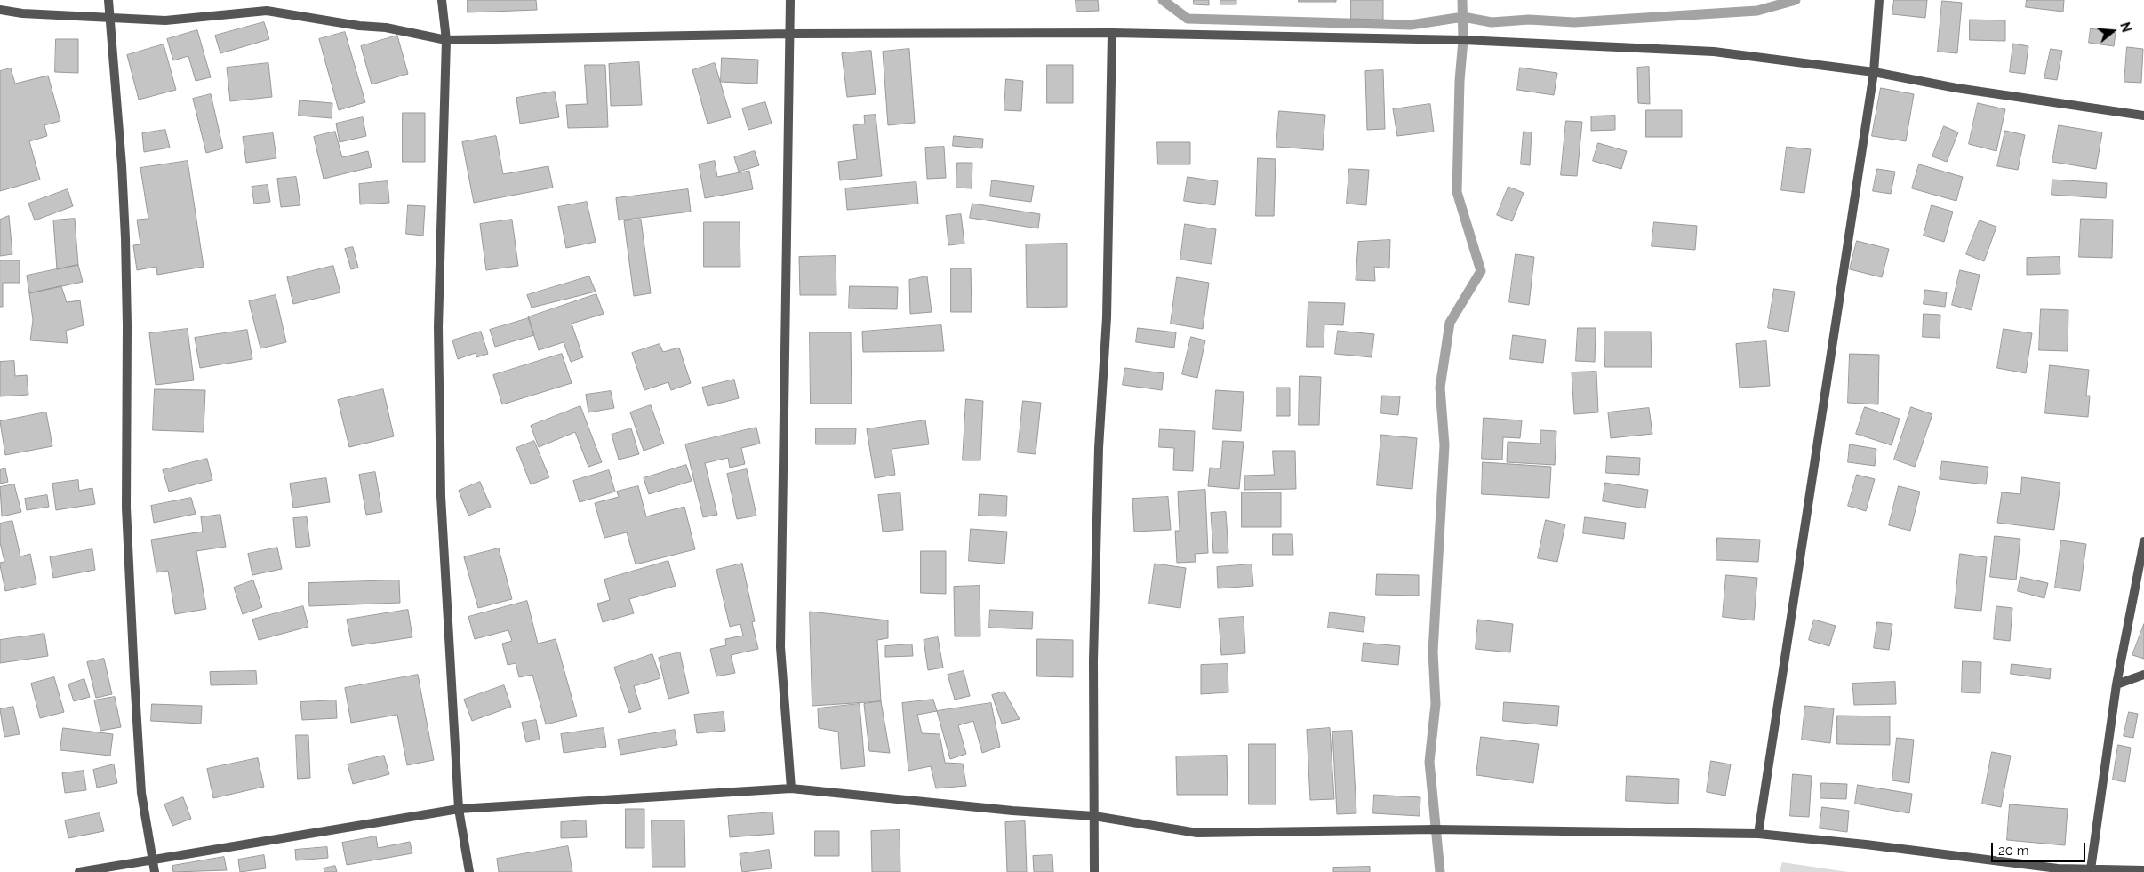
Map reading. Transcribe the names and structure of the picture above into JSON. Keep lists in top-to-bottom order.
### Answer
{
  "scale_bar": "20 m",
  "north": "right"
}
